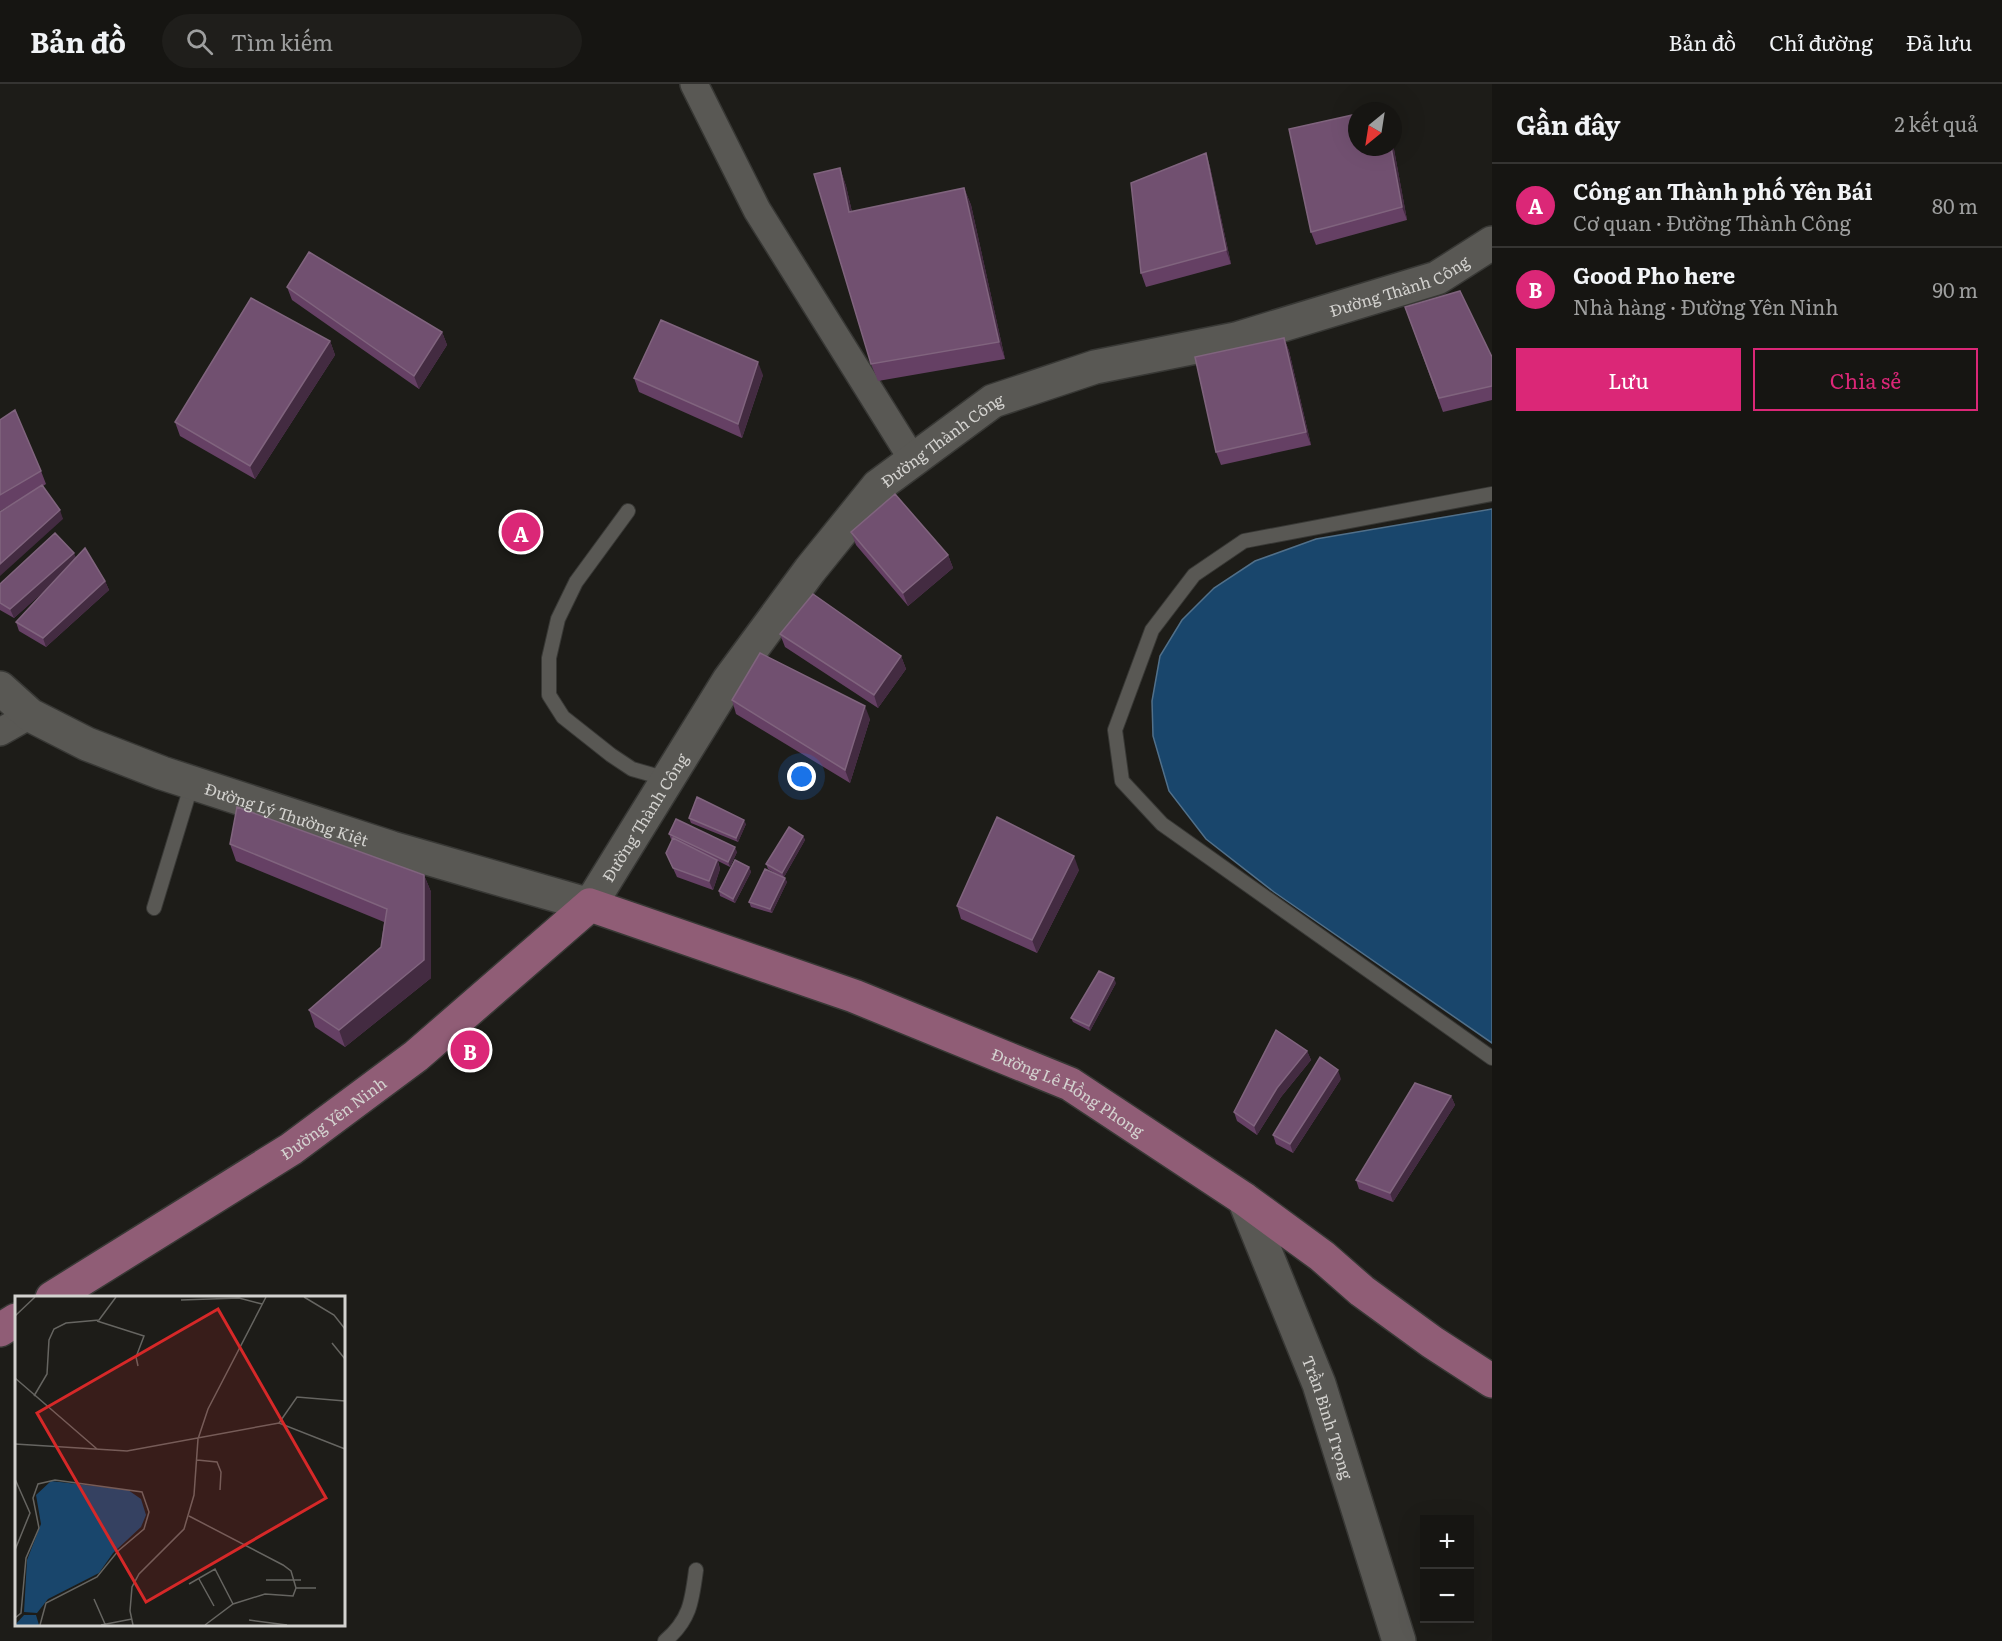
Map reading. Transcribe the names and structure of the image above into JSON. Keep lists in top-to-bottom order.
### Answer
{
  "streets": {
    "main road": [
      "Đường Thành Công",
      "Đường Lý Thường Kiệt",
      "Đường Lê Hồng Phong",
      "Đường Yên Ninh",
      "Trần Bình Trọng"
    ]
  },
  "crossings": [
    ["Đường Thành Công", "Đường Lý Thường Kiệt"],
    ["Đường Thành Công", "Đường Lê Hồng Phong"],
    ["Đường Thành Công", "Đường Yên Ninh"],
    ["Đường Lý Thường Kiệt", "Đường Lê Hồng Phong"],
    ["Đường Lý Thường Kiệt", "Đường Yên Ninh"],
    ["Đường Lê Hồng Phong", "Đường Yên Ninh"],
    ["Đường Lê Hồng Phong", "Trần Bình Trọng"]
  ],
  "north": "bottom left",
  "page": {
    "header": "Bản đồ",
    "search": "Tìm kiếm",
    "nav": ["Bản đồ", "Chỉ đường", "Đã lưu"],
    "heading": ["Gần đây", "2 kết quả"],
    "list": [
      {
        "mark": "A",
        "name": "Công an Thành phố Yên Bái",
        "note": "Cơ quan · Đường Thành Công",
        "value": "80 m"
      },
      {
        "mark": "B",
        "name": "Good Pho here",
        "note": "Nhà hàng · Đường Yên Ninh",
        "value": "90 m"
      }
    ],
    "buttons": ["Lưu", "Chia sẻ"],
    "pins": ["A", "B"],
    "map_buttons": ["+", "−"]
  }
}
